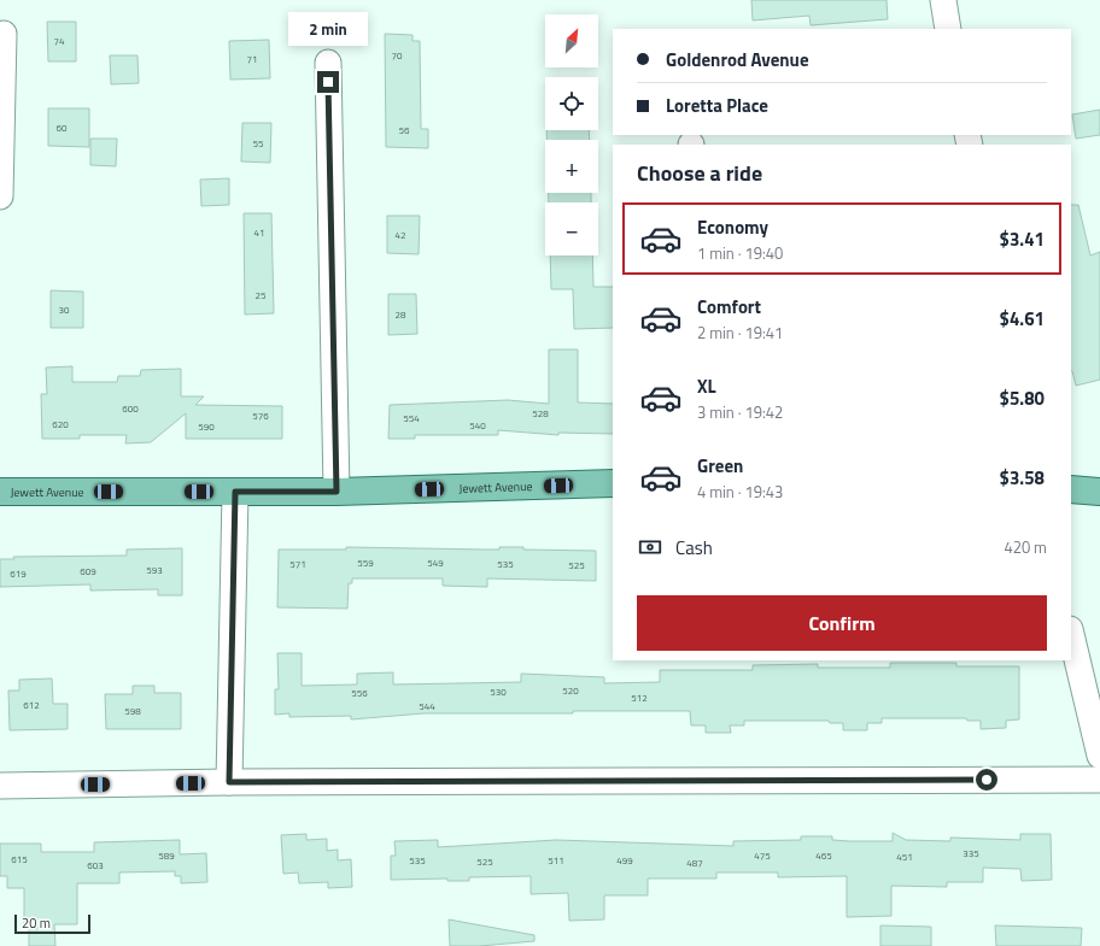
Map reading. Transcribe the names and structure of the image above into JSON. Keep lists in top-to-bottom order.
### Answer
{
  "streets": {
    "main road": ["Jewett Avenue"]
  },
  "house_numbers": [
    "74",
    "70",
    "71",
    "60",
    "56",
    "55",
    "41",
    "42",
    "25",
    "30",
    "28",
    "600",
    "528",
    "576",
    "554",
    "620",
    "540",
    "590",
    "559",
    "549",
    "571",
    "535",
    "525",
    "593",
    "609",
    "619",
    "520",
    "530",
    "556",
    "512",
    "612",
    "544",
    "598",
    "335",
    "589",
    "475",
    "465",
    "451",
    "615",
    "535",
    "511",
    "499",
    "525",
    "487",
    "603"
  ],
  "scale_bar": "20 m",
  "north": "top right",
  "page": {
    "bubble": "2 min",
    "map_buttons": ["+", "−"],
    "banner": ["Goldenrod Avenue", "Loretta Place"],
    "heading": "Choose a ride",
    "list": [
      {
        "name": "Economy",
        "note": "1 min · 19:40",
        "value": "$3.41"
      },
      {
        "name": "Comfort",
        "note": "2 min · 19:41",
        "value": "$4.61"
      },
      {
        "name": "XL",
        "note": "3 min · 19:42",
        "value": "$5.80"
      },
      {
        "name": "Green",
        "note": "4 min · 19:43",
        "value": "$3.58"
      }
    ],
    "pay": ["Cash", "420 m"],
    "buttons": "Confirm",
    "scale": "20 m"
  }
}
